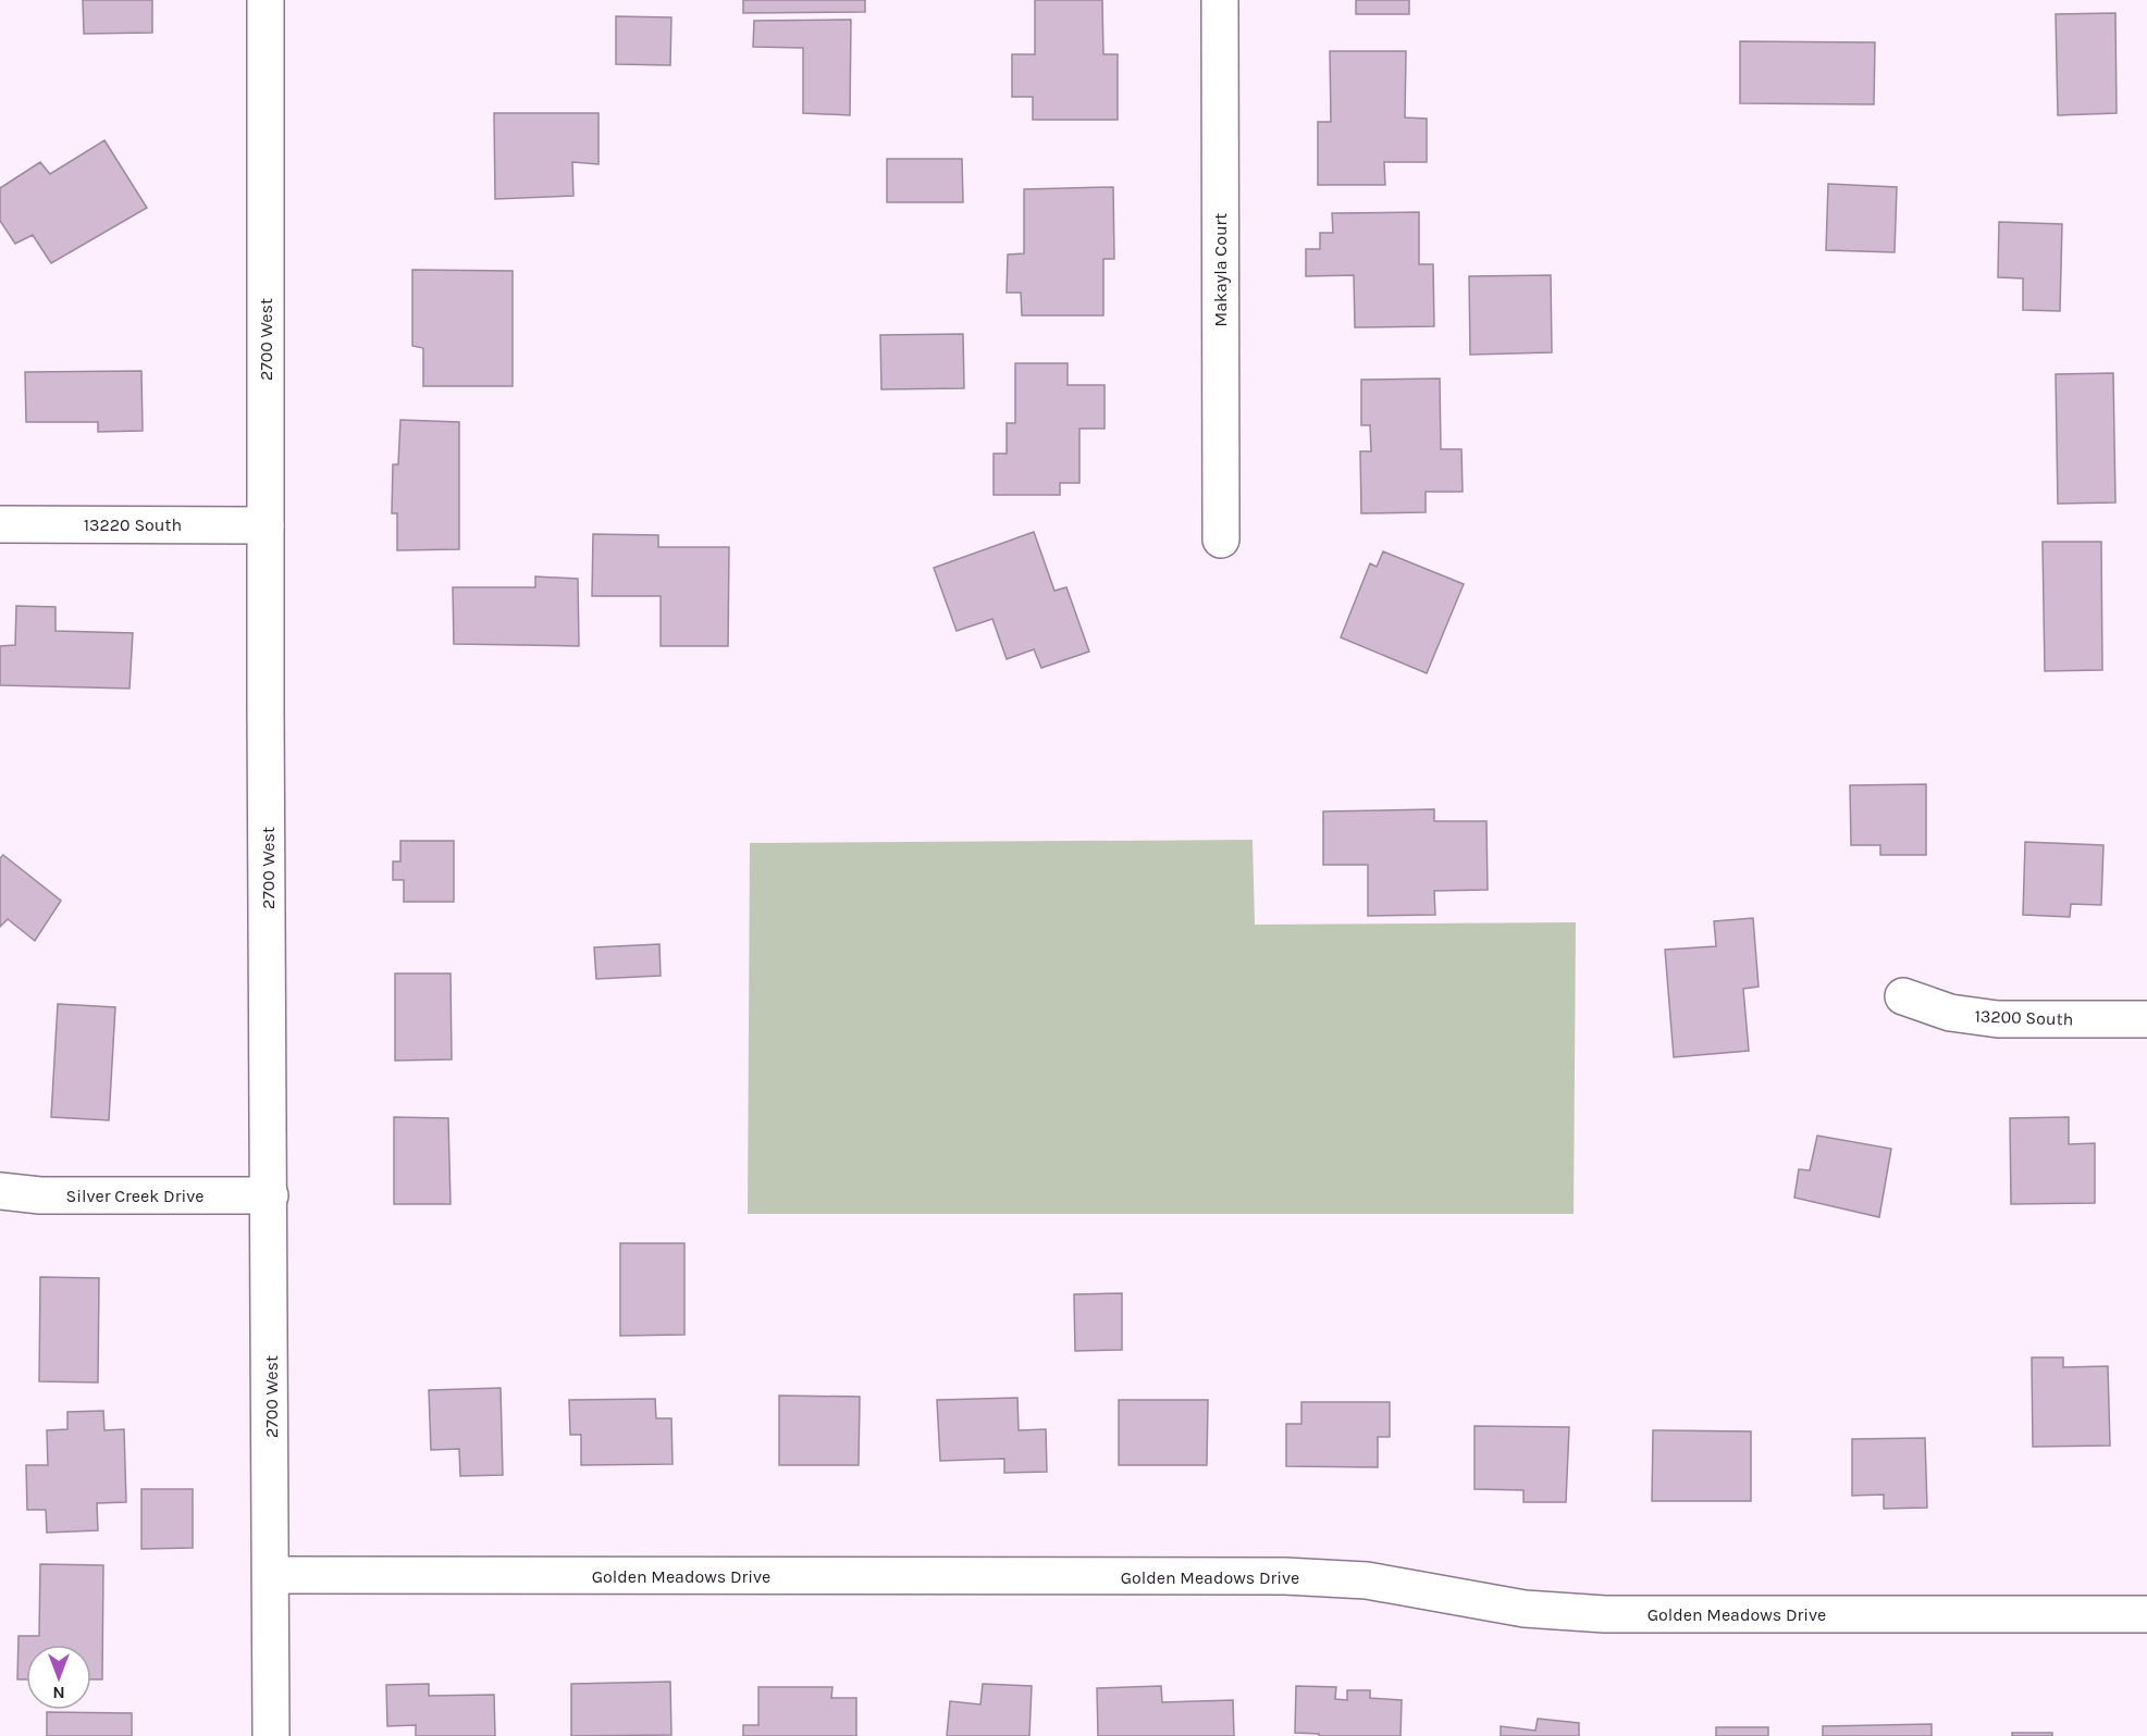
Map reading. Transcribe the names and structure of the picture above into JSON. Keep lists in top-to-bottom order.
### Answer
{
  "streets": {
    "street": [
      "Makayla Court",
      "2700 West",
      "13220 South",
      "13200 South",
      "Silver Creek Drive",
      "Golden Meadows Drive"
    ]
  },
  "crossings": [
    ["2700 West", "13220 South"],
    ["2700 West", "Silver Creek Drive"],
    ["2700 West", "Golden Meadows Drive"]
  ],
  "north": "bottom"
}
